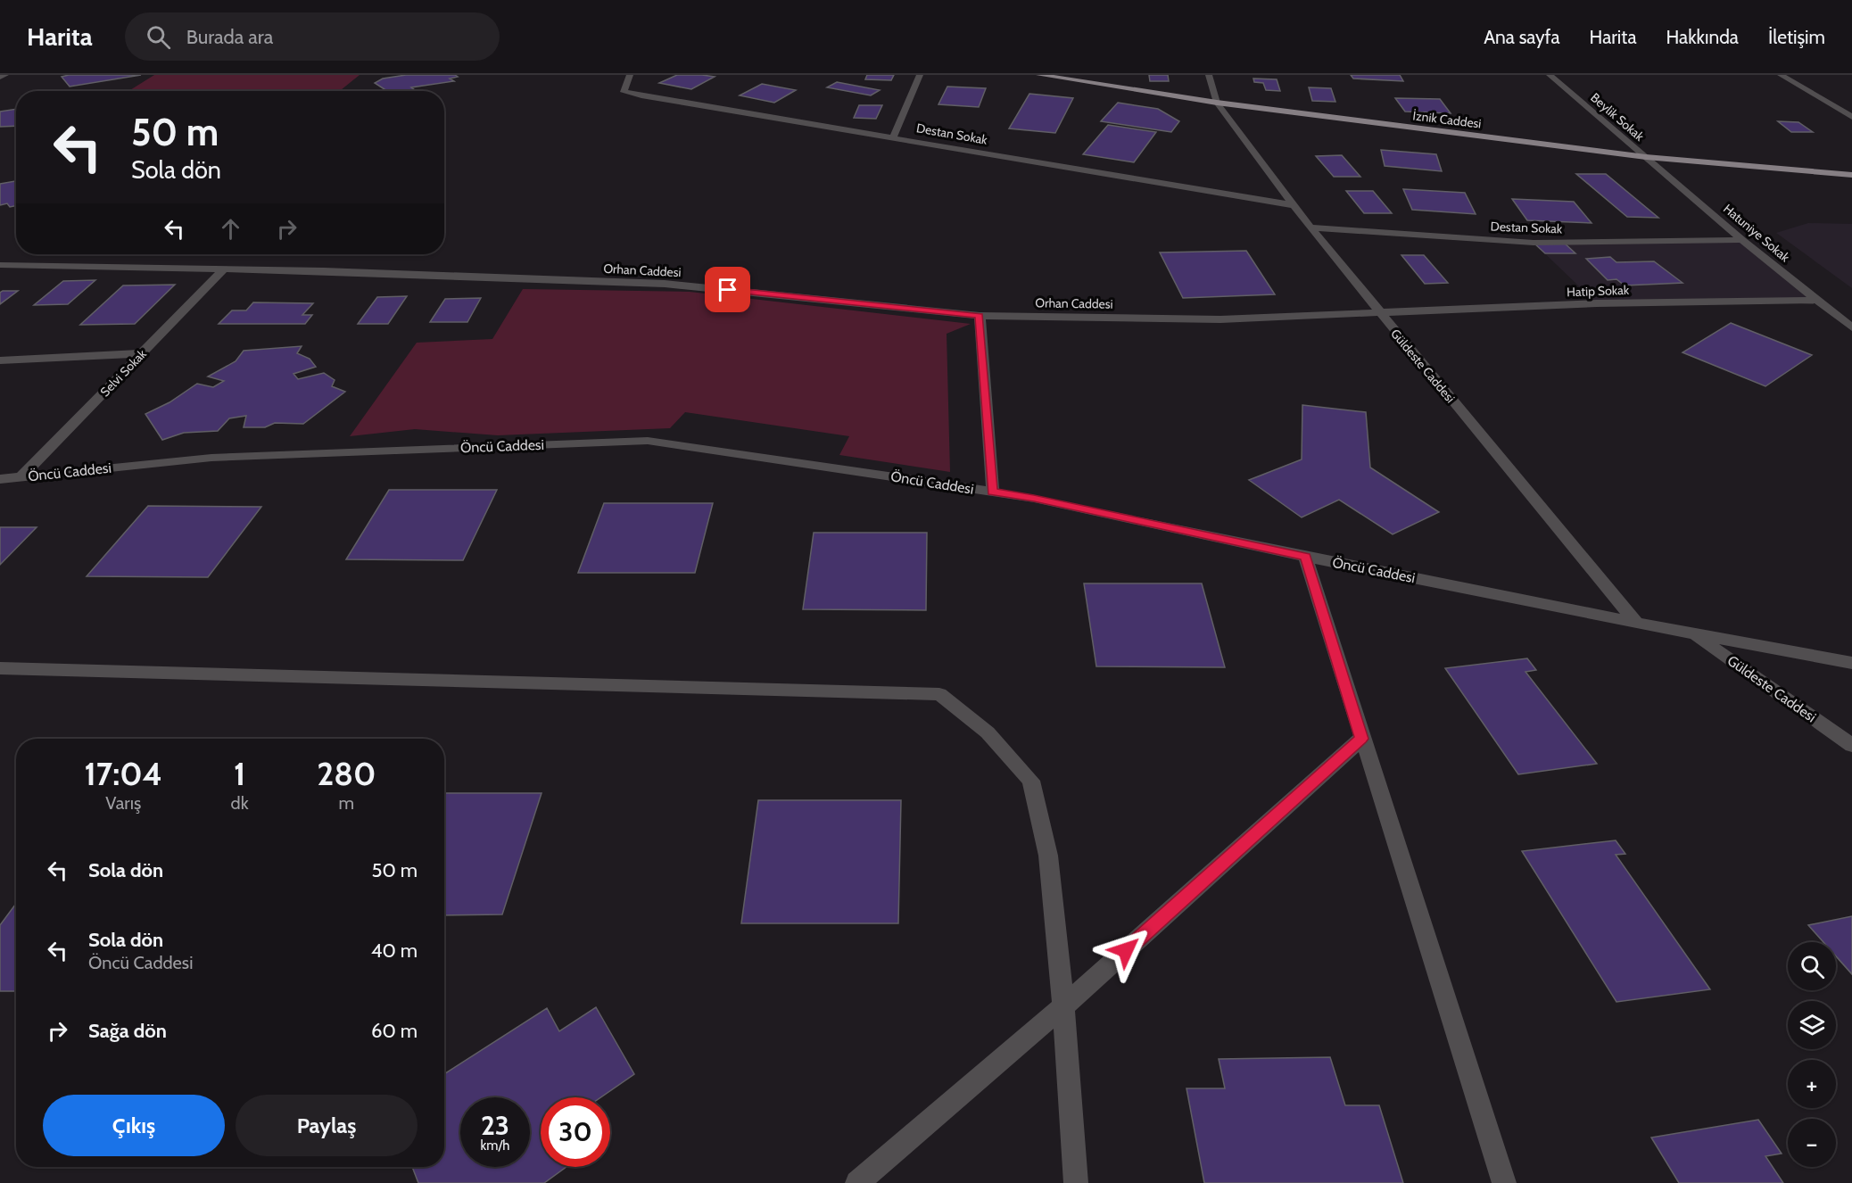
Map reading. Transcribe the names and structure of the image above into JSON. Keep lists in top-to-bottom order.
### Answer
{
  "streets": {
    "main road": ["İznik Caddesi"],
    "street": [
      "Beylik Sokak",
      "Destan Sokak",
      "Hatuniye Sokak",
      "Orhan Caddesi",
      "Hatip Sokak",
      "Güldeste Caddesi",
      "Selvi Sokak",
      "Öncü Caddesi"
    ]
  },
  "crossings": [
    ["Beylik Sokak", "İznik Caddesi"],
    ["Beylik Sokak", "Hatuniye Sokak"],
    ["İznik Caddesi", "Hatuniye Sokak"],
    ["İznik Caddesi", "Güldeste Caddesi"],
    ["Destan Sokak", "Hatuniye Sokak"],
    ["Destan Sokak", "Güldeste Caddesi"],
    ["Hatuniye Sokak", "Hatip Sokak"],
    ["Orhan Caddesi", "Hatip Sokak"],
    ["Orhan Caddesi", "Güldeste Caddesi"],
    ["Orhan Caddesi", "Selvi Sokak"],
    ["Hatip Sokak", "Güldeste Caddesi"],
    ["Güldeste Caddesi", "Öncü Caddesi"],
    ["Selvi Sokak", "Öncü Caddesi"]
  ],
  "page": {
    "header": "Harita",
    "search": "Burada ara",
    "nav": [
      "Ana sayfa",
      "Harita",
      "Hakkında",
      "İletişim"
    ],
    "turn": ["50 m", "Sola dön"],
    "eta": [
      "17:04",
      "Varış",
      "1",
      "dk",
      "280",
      "m"
    ],
    "list": [
      {
        "name": "Sola dön",
        "value": "50 m"
      },
      {
        "name": "Sola dön",
        "note": "Öncü Caddesi",
        "value": "40 m"
      },
      {
        "name": "Sağa dön",
        "value": "60 m"
      }
    ],
    "map_buttons": ["+", "−"],
    "buttons": ["Çıkış", "Paylaş"],
    "speed": "23 km/h",
    "limit": "30"
  }
}
